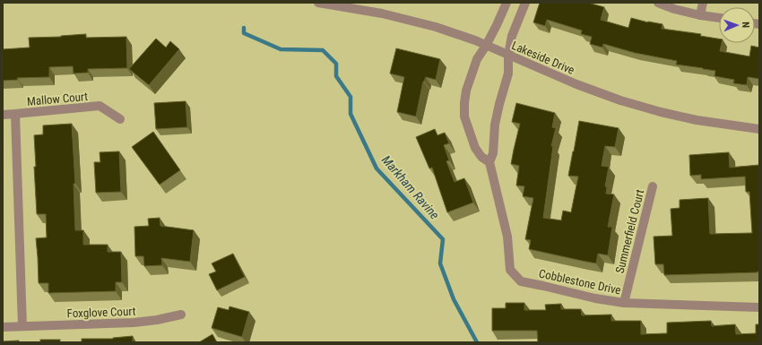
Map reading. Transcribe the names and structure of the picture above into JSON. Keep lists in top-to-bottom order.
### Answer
{
  "streets": {
    "street": [
      "Lakeside Drive",
      "Mallow Court",
      "Summerfield Court",
      "Cobblestone Drive",
      "Foxglove Court"
    ]
  },
  "crossings": [
    ["Lakeside Drive", "Cobblestone Drive"],
    ["Summerfield Court", "Cobblestone Drive"]
  ],
  "water": ["Markham Ravine"],
  "north": "right"
}
